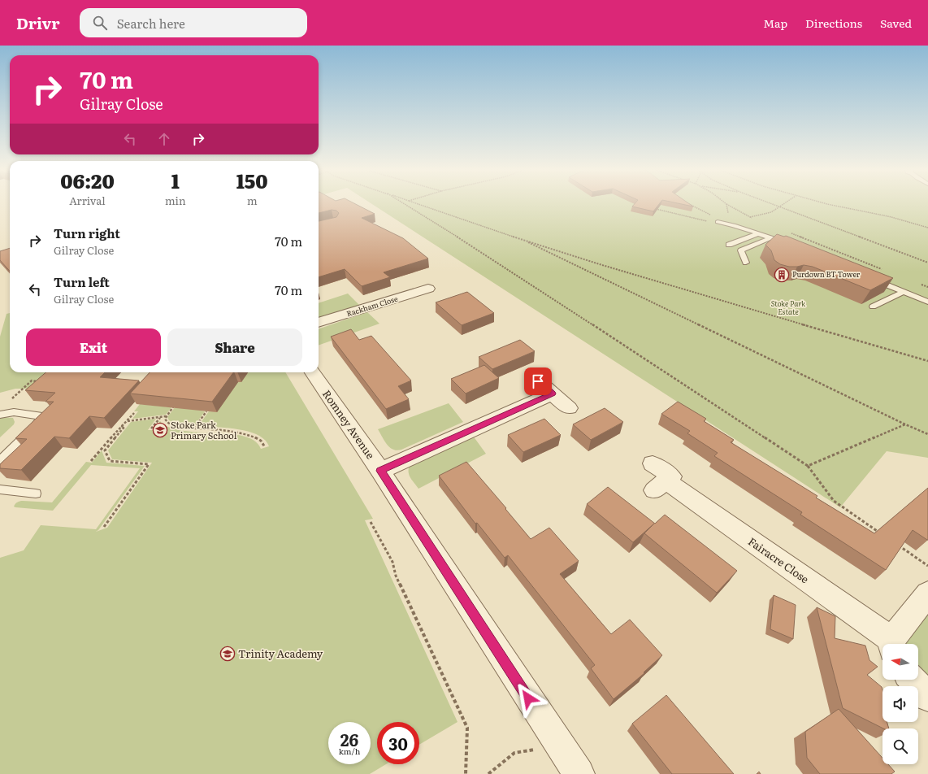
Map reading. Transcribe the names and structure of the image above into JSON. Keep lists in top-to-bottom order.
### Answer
{
  "streets": {
    "street": ["Rackham Close", "Romney Avenue", "Fairacre Close"]
  },
  "parks": ["Stoke Park Estate"],
  "places": {
    "building": ["Purdown BT Tower"],
    "school or university": ["Stoke Park Primary School", "Trinity Academy"]
  },
  "north": "left",
  "page": {
    "header": "Drivr",
    "search": "Search here",
    "nav": ["Map", "Directions", "Saved"],
    "turn": ["70 m", "Gilray Close"],
    "eta": [
      "06:20",
      "Arrival",
      "1",
      "min",
      "150",
      "m"
    ],
    "list": [
      {
        "name": "Turn right",
        "note": "Gilray Close",
        "value": "70 m"
      },
      {
        "name": "Turn left",
        "note": "Gilray Close",
        "value": "70 m"
      }
    ],
    "buttons": ["Exit", "Share"],
    "speed": "26 km/h",
    "limit": "30"
  }
}
